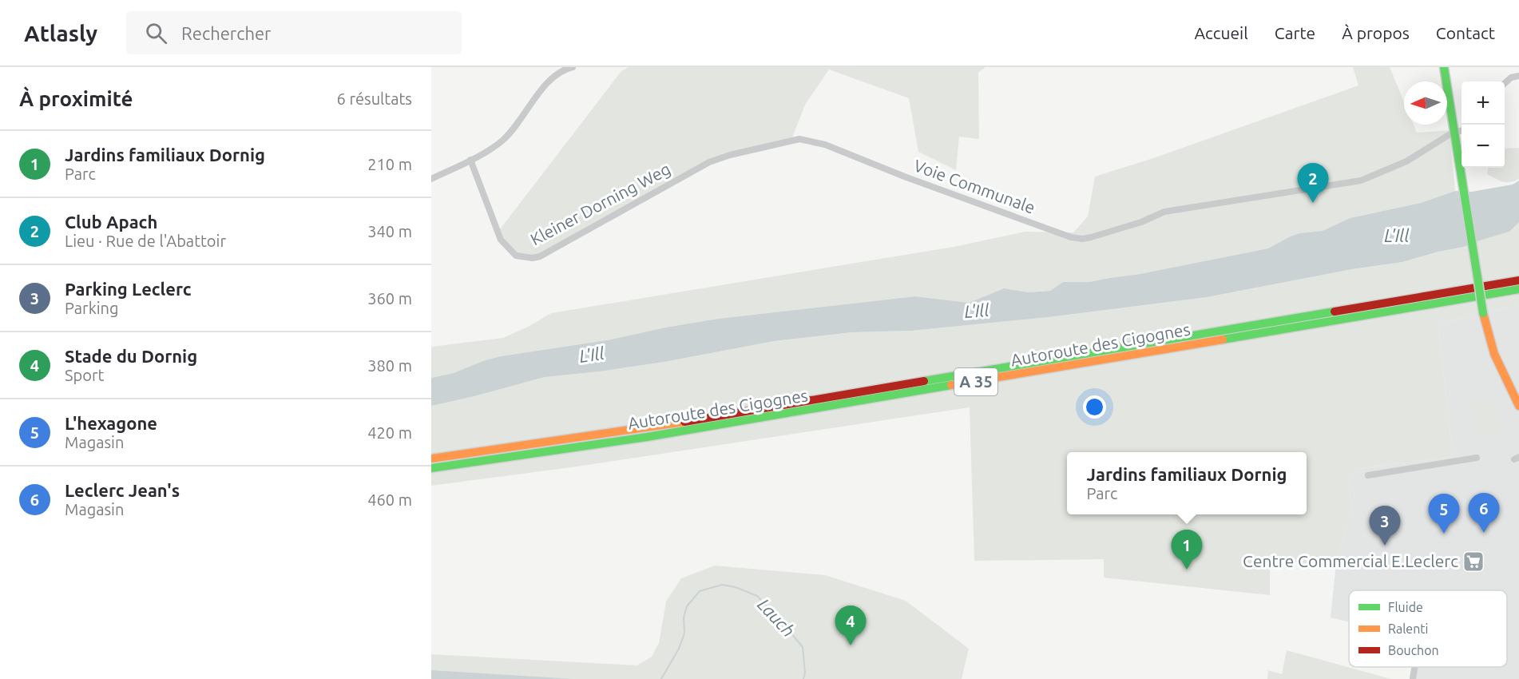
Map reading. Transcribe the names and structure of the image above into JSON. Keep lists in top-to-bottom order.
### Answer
{
  "streets": {
    "main road": ["Autoroute des Cigognes", "A 35"],
    "street": ["Voie Communale", "Kleiner Dorning Weg"]
  },
  "crossings": [
    ["Voie Communale", "Kleiner Dorning Weg"]
  ],
  "water": ["L'Ill", "Lauch"],
  "places": {
    "supermarket": ["Centre Commercial E.Leclerc"]
  },
  "legend": ["Fluide", "Ralenti", "Bouchon"],
  "north": "left",
  "page": {
    "header": "Atlasly",
    "search": "Rechercher",
    "nav": [
      "Accueil",
      "Carte",
      "À propos",
      "Contact"
    ],
    "heading": ["À proximité", "6 résultats"],
    "map_buttons": ["+", "−"],
    "list": [
      {
        "mark": "1",
        "name": "Jardins familiaux Dornig",
        "note": "Parc",
        "value": "210 m"
      },
      {
        "mark": "2",
        "name": "Club Apach",
        "note": "Lieu · Rue de l'Abattoir",
        "value": "340 m"
      },
      {
        "mark": "3",
        "name": "Parking Leclerc",
        "note": "Parking",
        "value": "360 m"
      },
      {
        "mark": "4",
        "name": "Stade du Dornig",
        "note": "Sport",
        "value": "380 m"
      },
      {
        "mark": "5",
        "name": "L'hexagone",
        "note": "Magasin",
        "value": "420 m"
      },
      {
        "mark": "6",
        "name": "Leclerc Jean's",
        "note": "Magasin",
        "value": "460 m"
      }
    ],
    "pins": [
      "2",
      "6",
      "5",
      "3",
      "1",
      "4"
    ],
    "popup": ["Jardins familiaux Dornig", "Parc"]
  }
}
